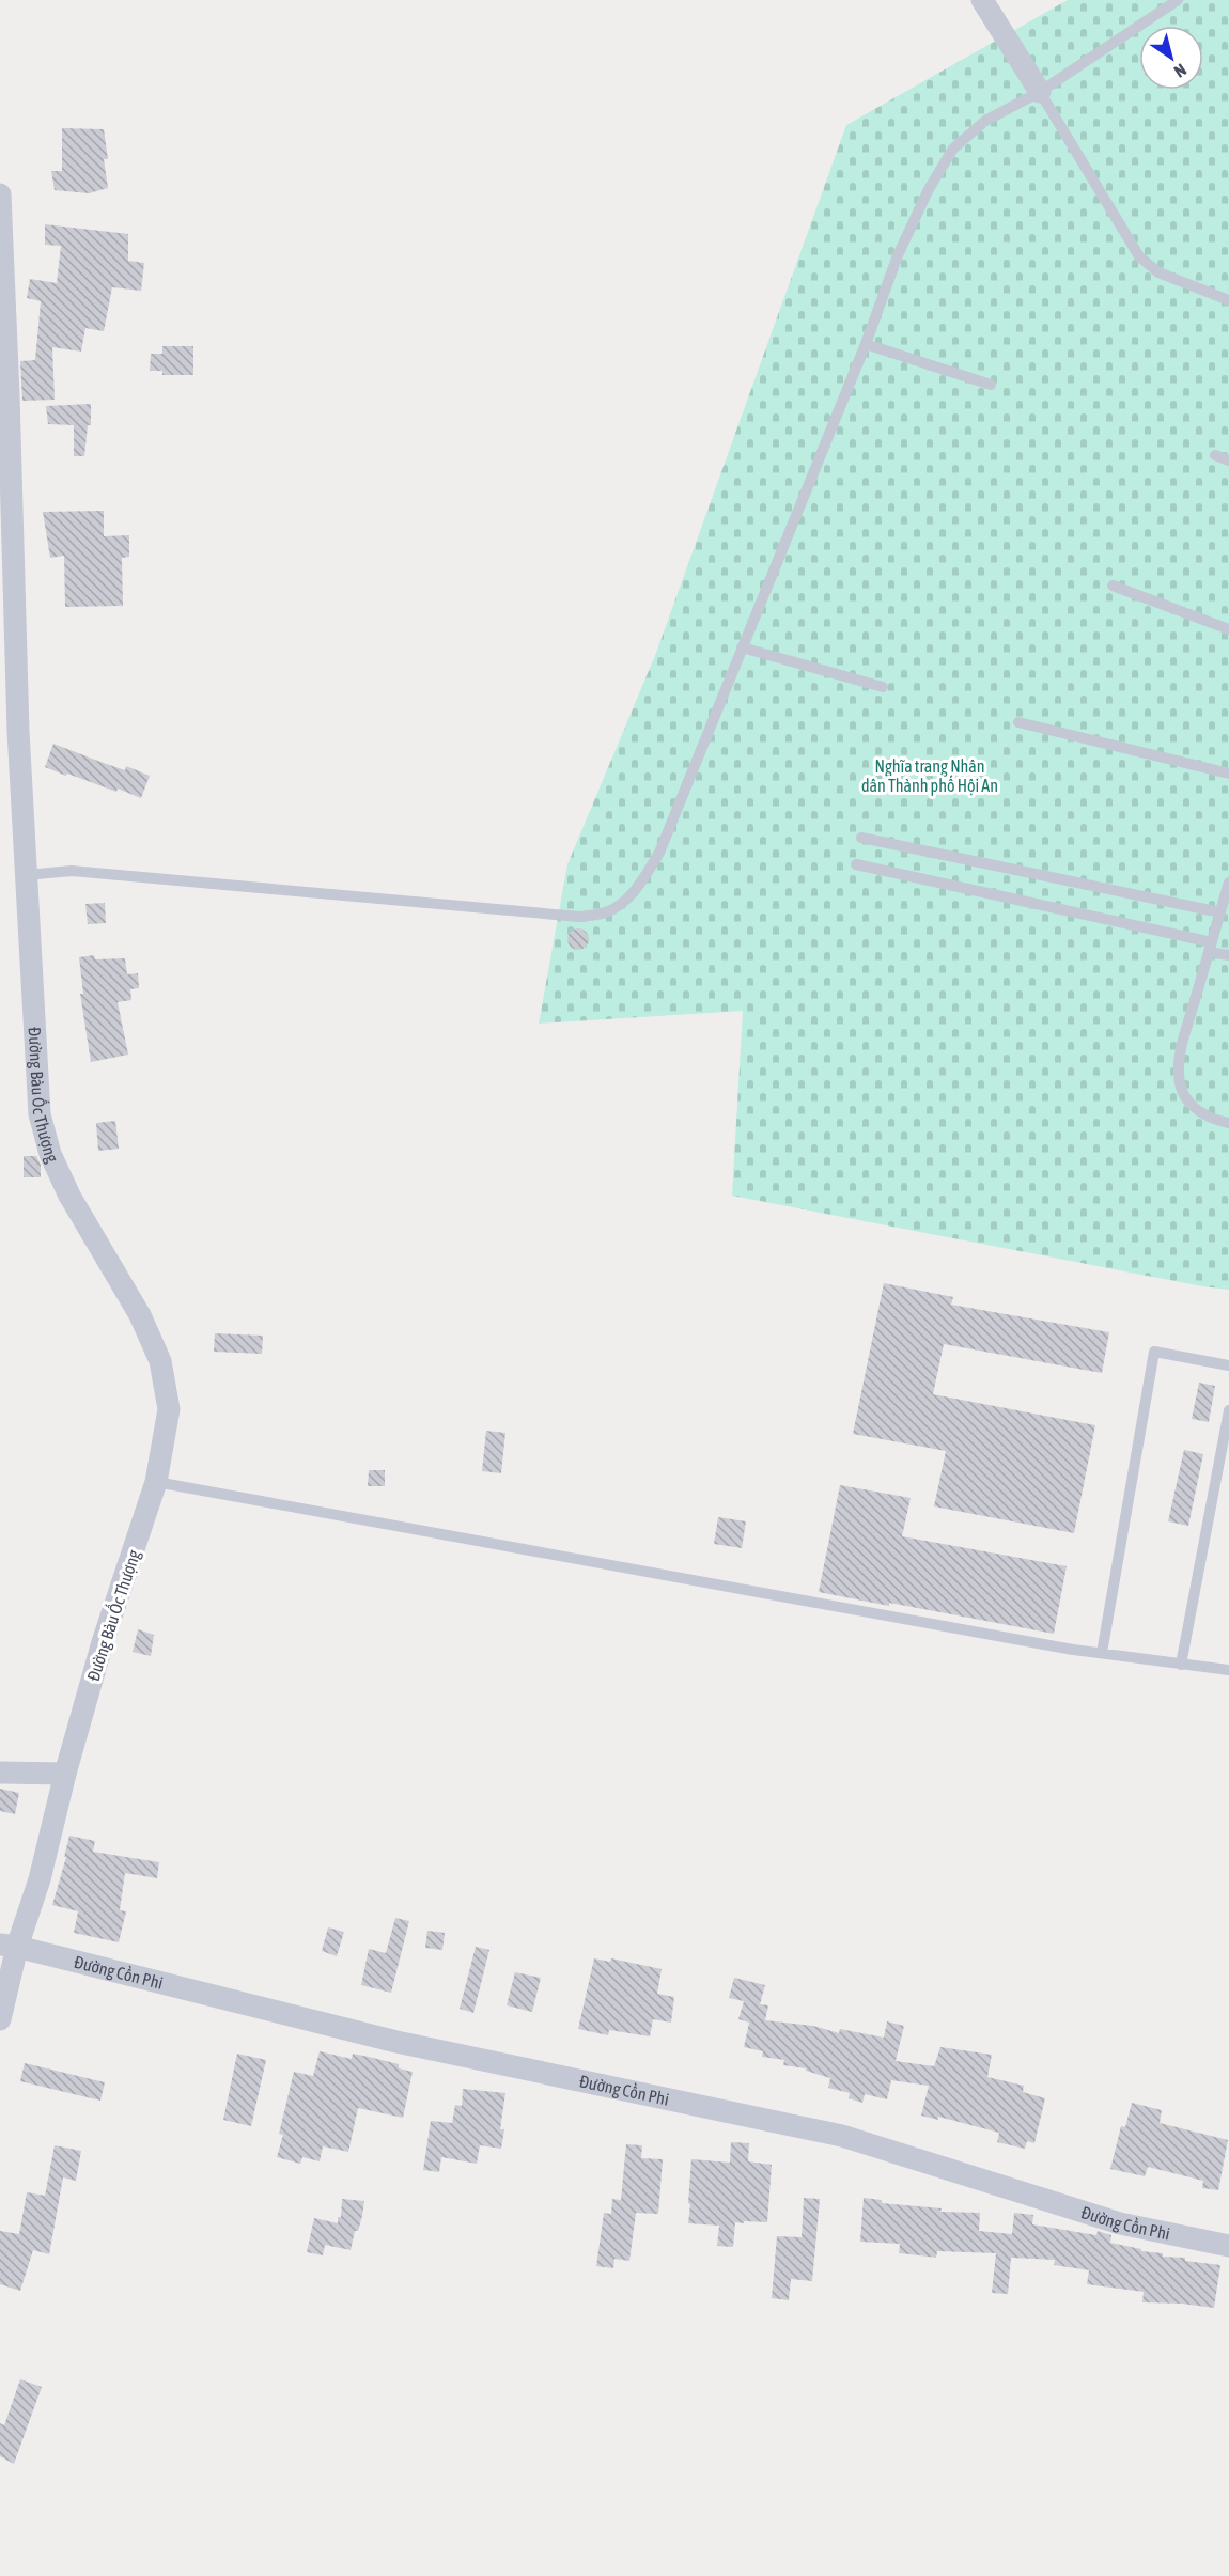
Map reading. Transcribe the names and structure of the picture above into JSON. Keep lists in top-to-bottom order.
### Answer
{
  "streets": {
    "street": ["Đường Bàu Ốc Thượng", "Đường Cồn Phi"]
  },
  "crossings": [
    ["Đường Bàu Ốc Thượng", "Đường Cồn Phi"]
  ],
  "parks": ["Nghĩa trang Nhân dân Thành phố Hội An"],
  "north": "bottom right"
}
